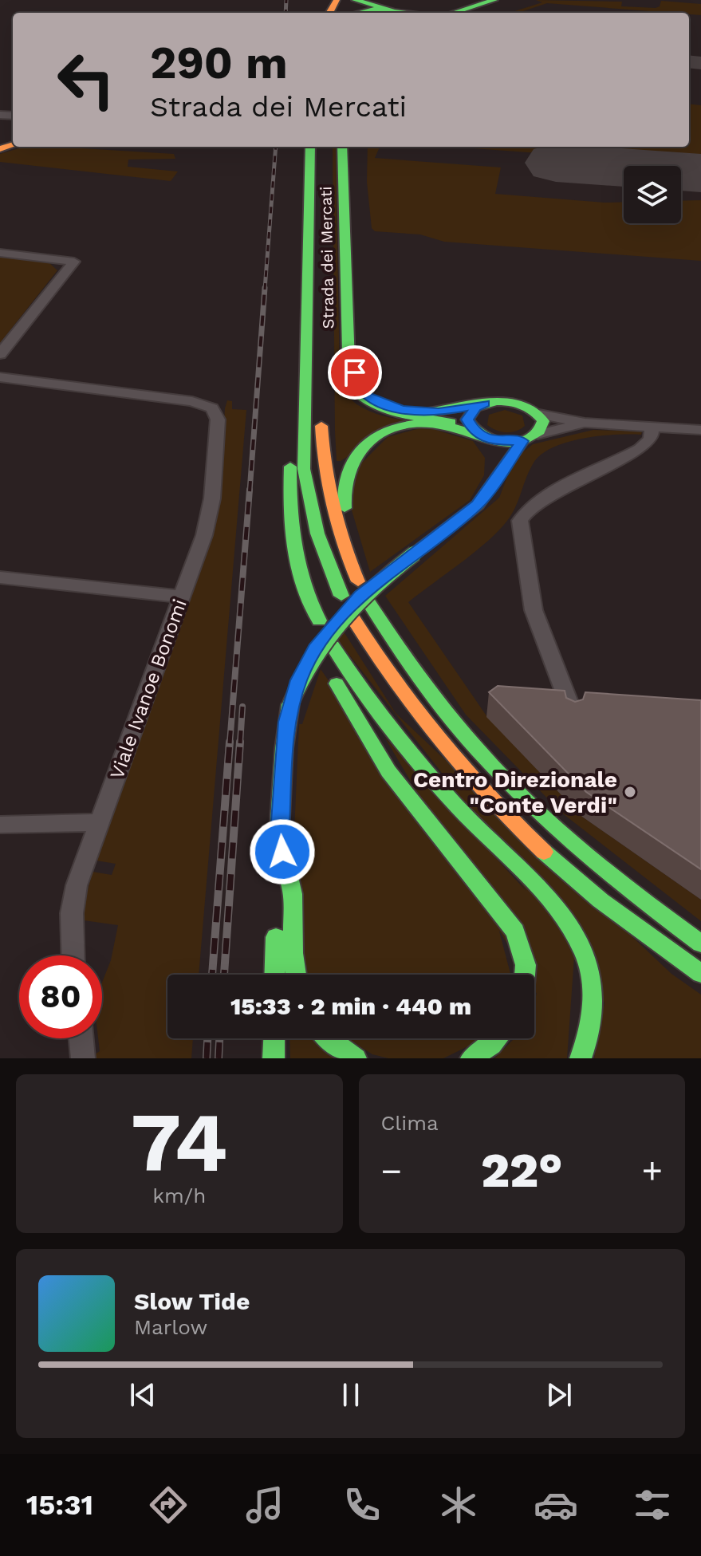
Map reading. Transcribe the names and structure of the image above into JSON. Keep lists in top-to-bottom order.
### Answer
{
  "streets": {
    "main road": ["Strada dei Mercati"],
    "street": ["Viale Ivanoe Bonomi"]
  },
  "places": ["Centro Direzionale \"Conte Verdi\""],
  "page": {
    "turn": ["290 m", "Strada dei Mercati"],
    "limit": "80",
    "trip": "15:33 · 2 min · 440 m",
    "tile": [
      ["74", "km/h"],
      "Clima"
    ],
    "heat": ["−", "22°", "+"],
    "song": ["Slow Tide", "Marlow"],
    "tabs": "15:31"
  }
}
